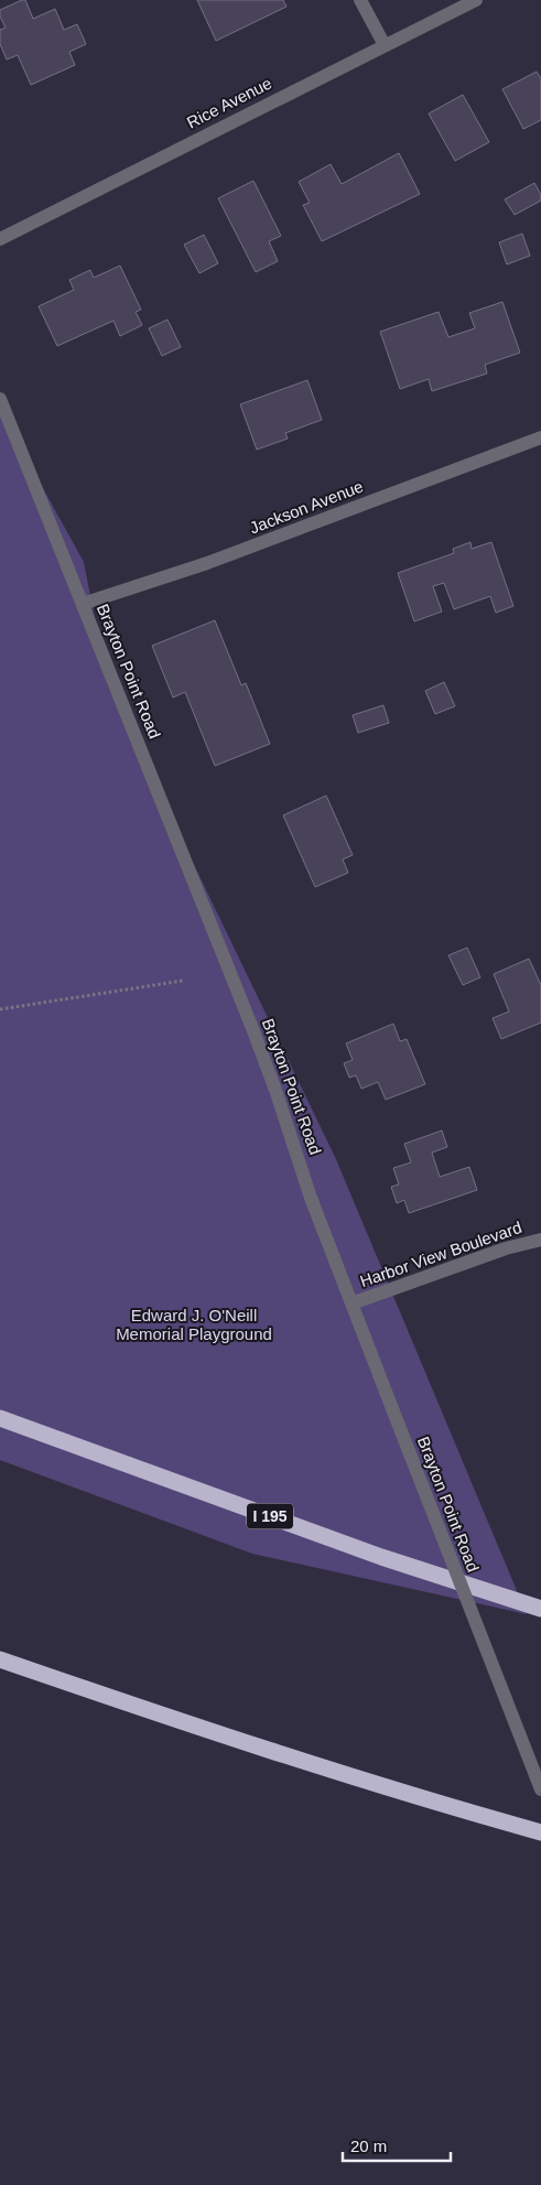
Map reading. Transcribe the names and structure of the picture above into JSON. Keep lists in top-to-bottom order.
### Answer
{
  "streets": {
    "highway": ["I 195"],
    "street": [
      "Rice Avenue",
      "Jackson Avenue",
      "Brayton Point Road",
      "Harbor View Boulevard"
    ]
  },
  "crossings": [
    ["Jackson Avenue", "Brayton Point Road"],
    ["Brayton Point Road", "Harbor View Boulevard"]
  ],
  "parks": ["Edward J. O'Neill Memorial Playground"],
  "scale_bar": "20 m"
}
